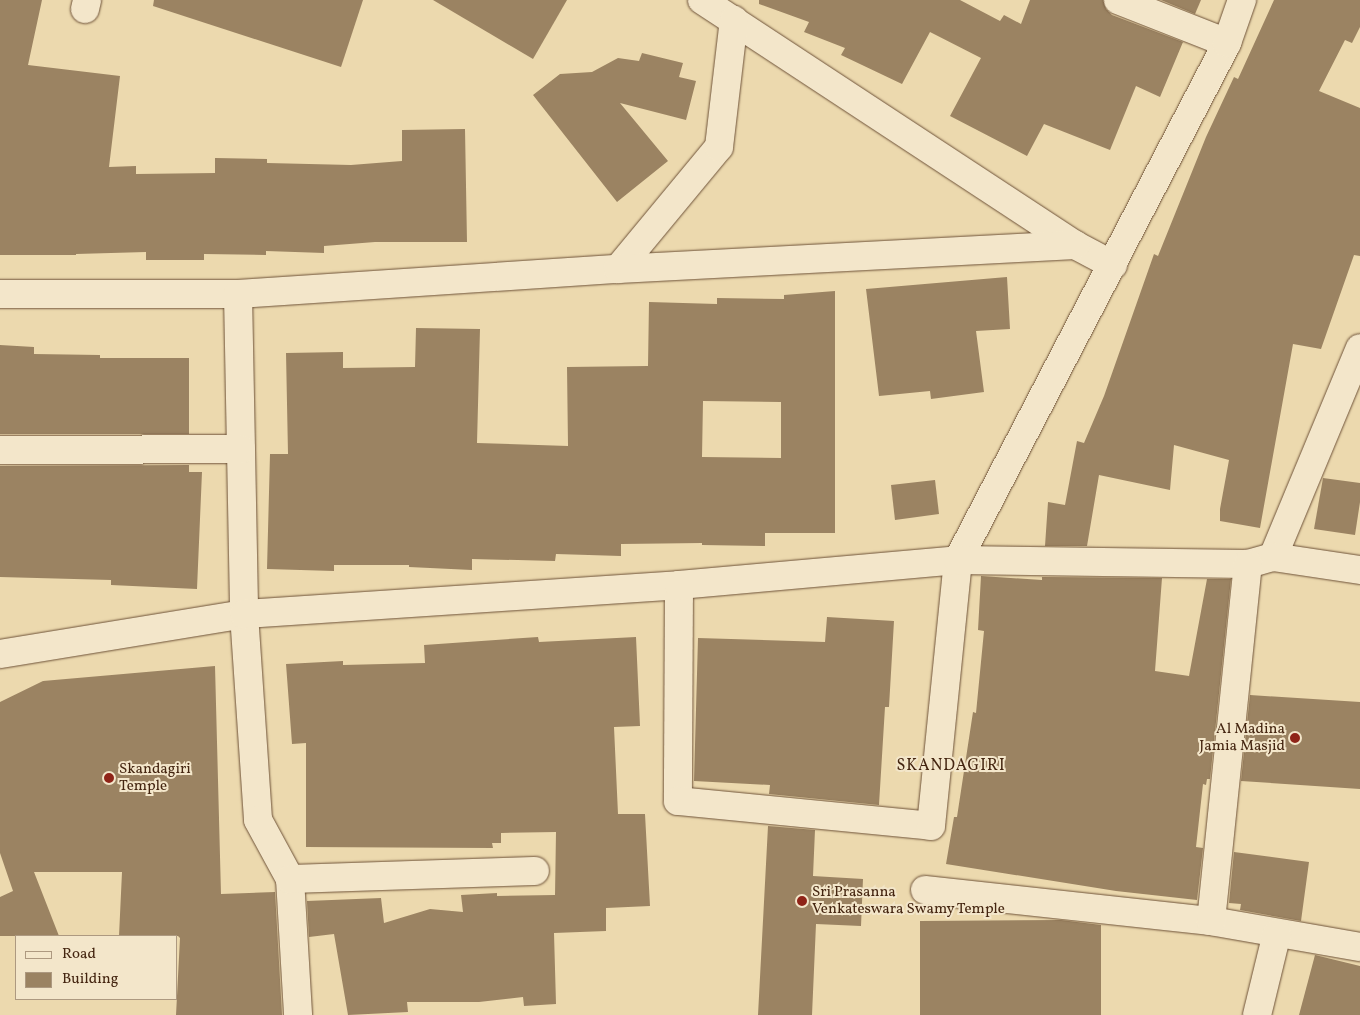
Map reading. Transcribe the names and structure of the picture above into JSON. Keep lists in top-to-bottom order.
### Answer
{
  "districts": ["SKANDAGIRI"],
  "places": ["Al Madina Jamia Masjid", "Skandagiri Temple", "Sri Prasanna Venkateswara Swamy Temple"],
  "legend": ["Road", "Building"]
}
